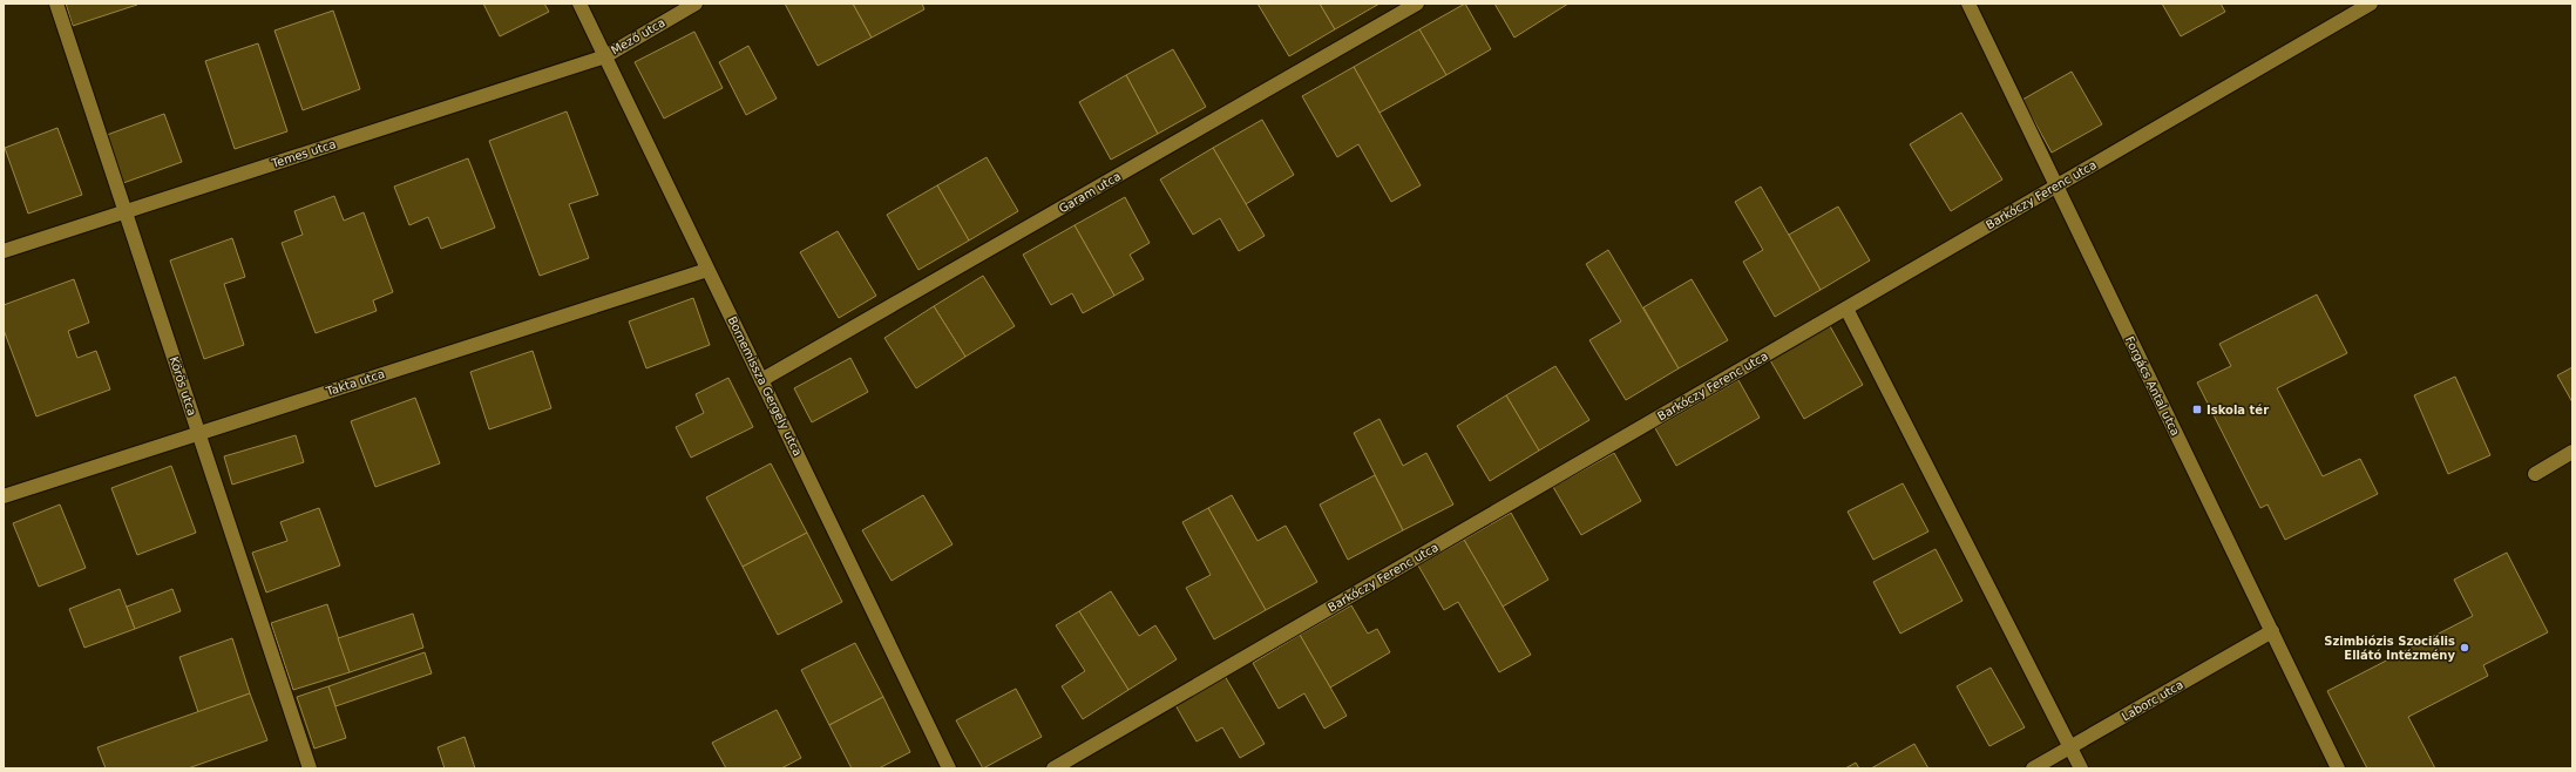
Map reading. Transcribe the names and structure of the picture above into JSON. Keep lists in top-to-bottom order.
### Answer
{
  "streets": {
    "street": [
      "Mező utca",
      "Temes utca",
      "Garam utca",
      "Barkóczy Ferenc utca",
      "Takta utca",
      "Körös utca",
      "Bornemissza Gergely utca",
      "Forgács Antal utca",
      "Laborc utca"
    ]
  },
  "crossings": [
    ["Mező utca", "Temes utca"],
    ["Mező utca", "Bornemissza Gergely utca"],
    ["Temes utca", "Körös utca"],
    ["Temes utca", "Bornemissza Gergely utca"],
    ["Garam utca", "Bornemissza Gergely utca"],
    ["Barkóczy Ferenc utca", "Forgács Antal utca"],
    ["Takta utca", "Körös utca"],
    ["Takta utca", "Bornemissza Gergely utca"],
    ["Forgács Antal utca", "Laborc utca"]
  ],
  "places": {
    "transit": ["Iskola tér"],
    "other": ["Szimbiózis Szociális Ellátó Intézmény"]
  }
}
